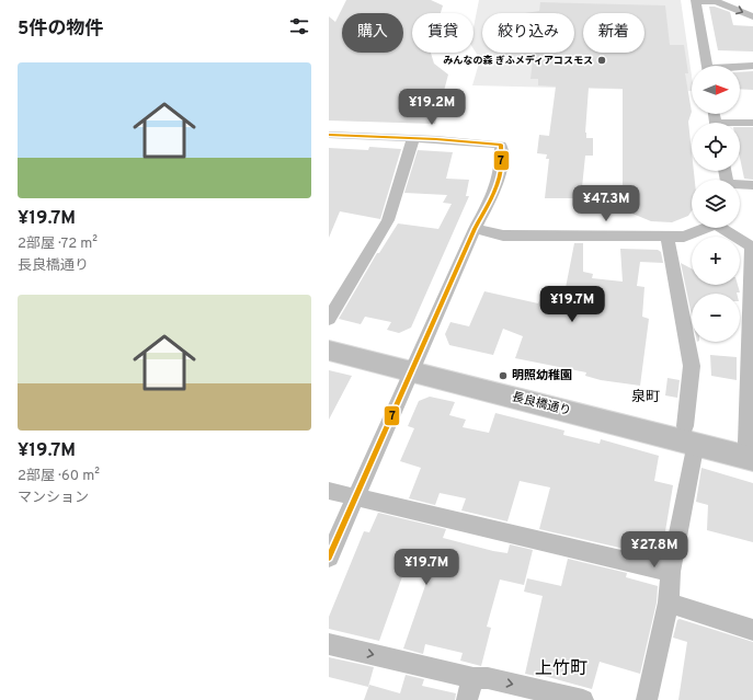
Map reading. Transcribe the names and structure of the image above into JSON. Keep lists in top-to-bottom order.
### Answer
{
  "streets": {
    "highway": ["長良橋通り"]
  },
  "districts": ["泉町", "上竹町"],
  "places": ["みんなの森 ぎふメディアコスモス", "明照幼稚園"],
  "lines": ["transit line 7"],
  "north": "right",
  "page": {
    "heading": "5件の物件",
    "chip": [
      "購入",
      "賃貸",
      "絞り込み",
      "新着"
    ],
    "list": [
      {
        "name": "¥19.7M",
        "note": "2部屋 · 72 m² · 長良橋通り"
      },
      {
        "name": "¥19.7M",
        "note": "2部屋 · 60 m² · マンション"
      }
    ],
    "map_buttons": ["+", "−"],
    "price": [
      "¥19.2M",
      "¥47.3M",
      "¥19.7M",
      "¥27.8M",
      "¥19.7M"
    ]
  }
}
